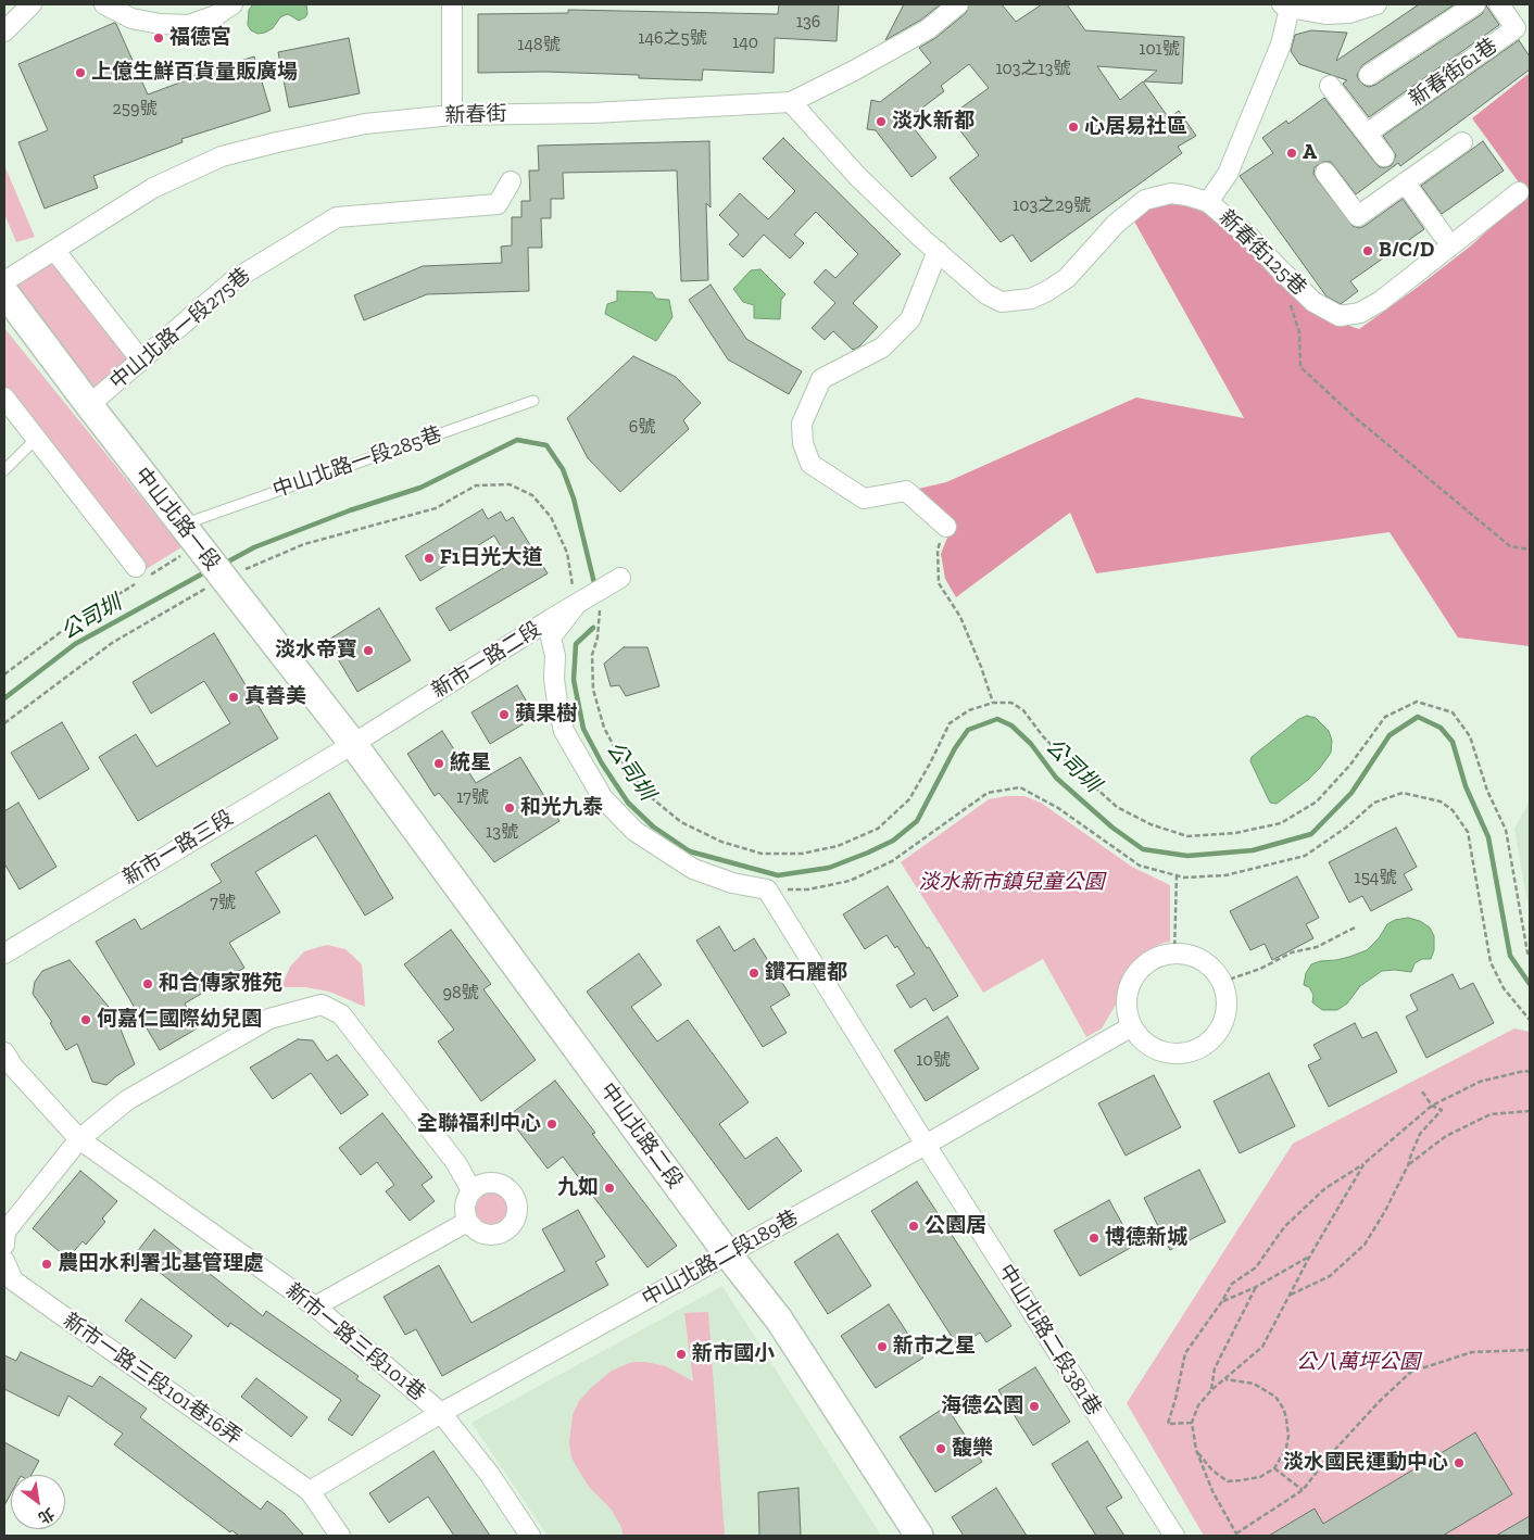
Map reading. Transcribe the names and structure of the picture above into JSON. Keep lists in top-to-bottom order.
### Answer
{
  "streets": {
    "street": [
      "新春街61巷",
      "新春街",
      "新春街125巷",
      "中山北路一段275巷",
      "中山北路一段",
      "新市一路二段",
      "新市一路三段",
      "中山北路二段",
      "中山北路二段189巷",
      "中山北路二段381巷",
      "新市一路三段101巷",
      "新市一路三段101巷16弄"
    ],
    "lane": ["中山北路一段285巷"]
  },
  "crossings": [
    ["新春街", "新春街125巷"],
    ["中山北路一段275巷", "中山北路一段"],
    ["中山北路一段285巷", "中山北路一段"],
    ["中山北路一段", "新市一路二段"],
    ["中山北路一段", "新市一路三段"],
    ["中山北路一段", "中山北路二段"],
    ["新市一路二段", "新市一路三段"],
    ["新市一路二段", "中山北路二段"],
    ["新市一路三段", "中山北路二段"],
    ["中山北路二段", "中山北路二段189巷"],
    ["中山北路二段189巷", "中山北路二段381巷"],
    ["中山北路二段189巷", "新市一路三段101巷"],
    ["中山北路二段189巷", "新市一路三段101巷16弄"]
  ],
  "water": ["公司圳"],
  "parks": ["淡水新市鎮兒童公園", "公八萬坪公園"],
  "places": [
    "福德宮",
    "上億生鮮百貨量販廣場",
    "淡水新都",
    "心居易社區",
    "A",
    "B/C/D",
    "F1日光大道",
    "淡水帝寶",
    "真善美",
    "蘋果樹",
    "統星",
    "和光九泰",
    "鑽石麗都",
    "和合傳家雅苑",
    "何嘉仁國際幼兒園",
    "全聯福利中心",
    "九如",
    "公園居",
    "博德新城",
    "農田水利署北基管理處",
    "新市之星",
    "新市國小",
    "海德公園",
    "馥樂",
    "淡水國民運動中心"
  ],
  "house_numbers": [
    "136",
    "146之5號",
    "140",
    "148號",
    "101號",
    "103之13號",
    "259號",
    "103之29號",
    "6號",
    "17號",
    "13號",
    "154號",
    "7號",
    "98號",
    "10號"
  ],
  "north": "bottom right"
}
